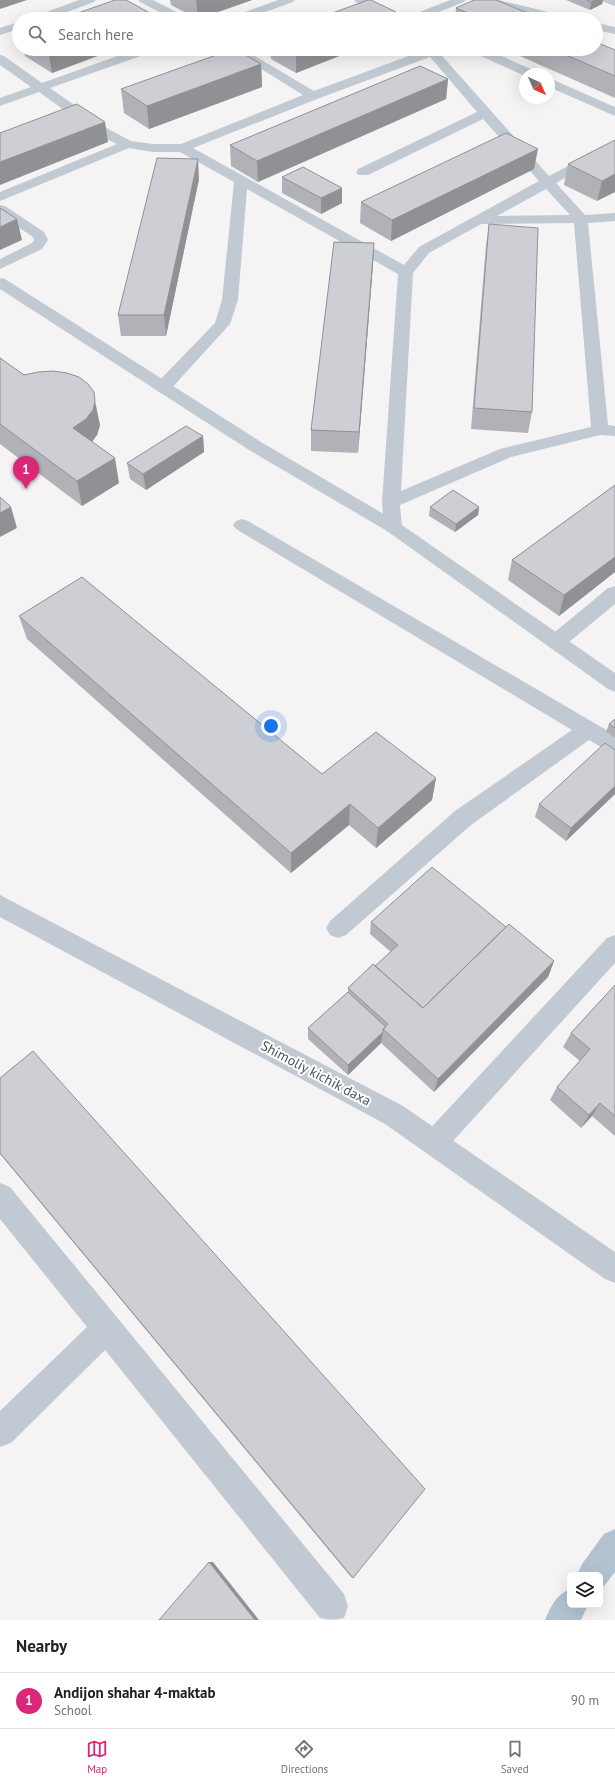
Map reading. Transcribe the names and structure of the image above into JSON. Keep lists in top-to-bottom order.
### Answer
{
  "streets": {
    "street": ["Shimoliy kichik daxa"]
  },
  "north": "bottom right",
  "page": {
    "search": "Search here",
    "pins": "1",
    "heading": "Nearby",
    "list": [
      {
        "mark": "1",
        "name": "Andijon shahar 4-maktab",
        "note": "School",
        "value": "90 m"
      }
    ],
    "nav": ["Map", "Directions", "Saved"]
  }
}
